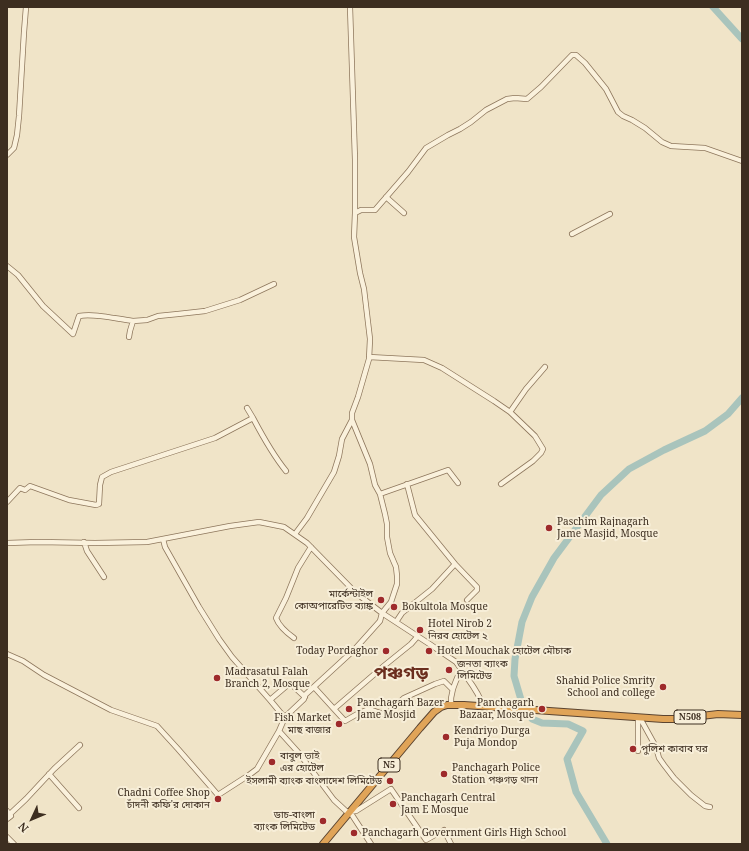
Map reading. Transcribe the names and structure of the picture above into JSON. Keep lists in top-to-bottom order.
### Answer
{
  "streets": {
    "highway": ["N508", "N5"]
  },
  "crossings": [
    ["N508", "N5"]
  ],
  "districts": ["পঞ্চগড়"],
  "places": [
    "Paschim Rajnagarh Jame Masjid, Mosque",
    "মার্কেন্টাইল কোঅপারেটিভ ব্যাঙ্ক",
    "Bokultola Mosque",
    "Hotel Nirob 2 নিরব হোটেল ২",
    "Today Pordaghor",
    "Hotel Mouchak হোটেল মৌচাক",
    "জনতা ব্যাংক লিমিটেড",
    "Madrasatul Falah Branch 2, Mosque",
    "Shahid Police Smrity School and college",
    "Panchagarh Bazer Jame Mosjid",
    "Panchagarh Bazaar, Mosque",
    "Fish Market মাছ বাজার",
    "Kendriyo Durga Puja Mondop",
    "পুলিশ কাবাব ঘর",
    "বাবুল ভাই এর হোটেল",
    "Panchagarh Police Station পঞ্চগড় থানা",
    "ইসলামী ব্যাংক বাংলাদেশ লিমিটেড",
    "Chadni Coffee Shop চাঁদনী কফি'র দোকান",
    "Panchagarh Central Jam E Mosque",
    "ডাচ-বাংলা ব্যাংক লিমিটেড",
    "Panchagarh Government Girls High School"
  ],
  "north": "bottom left"
}
